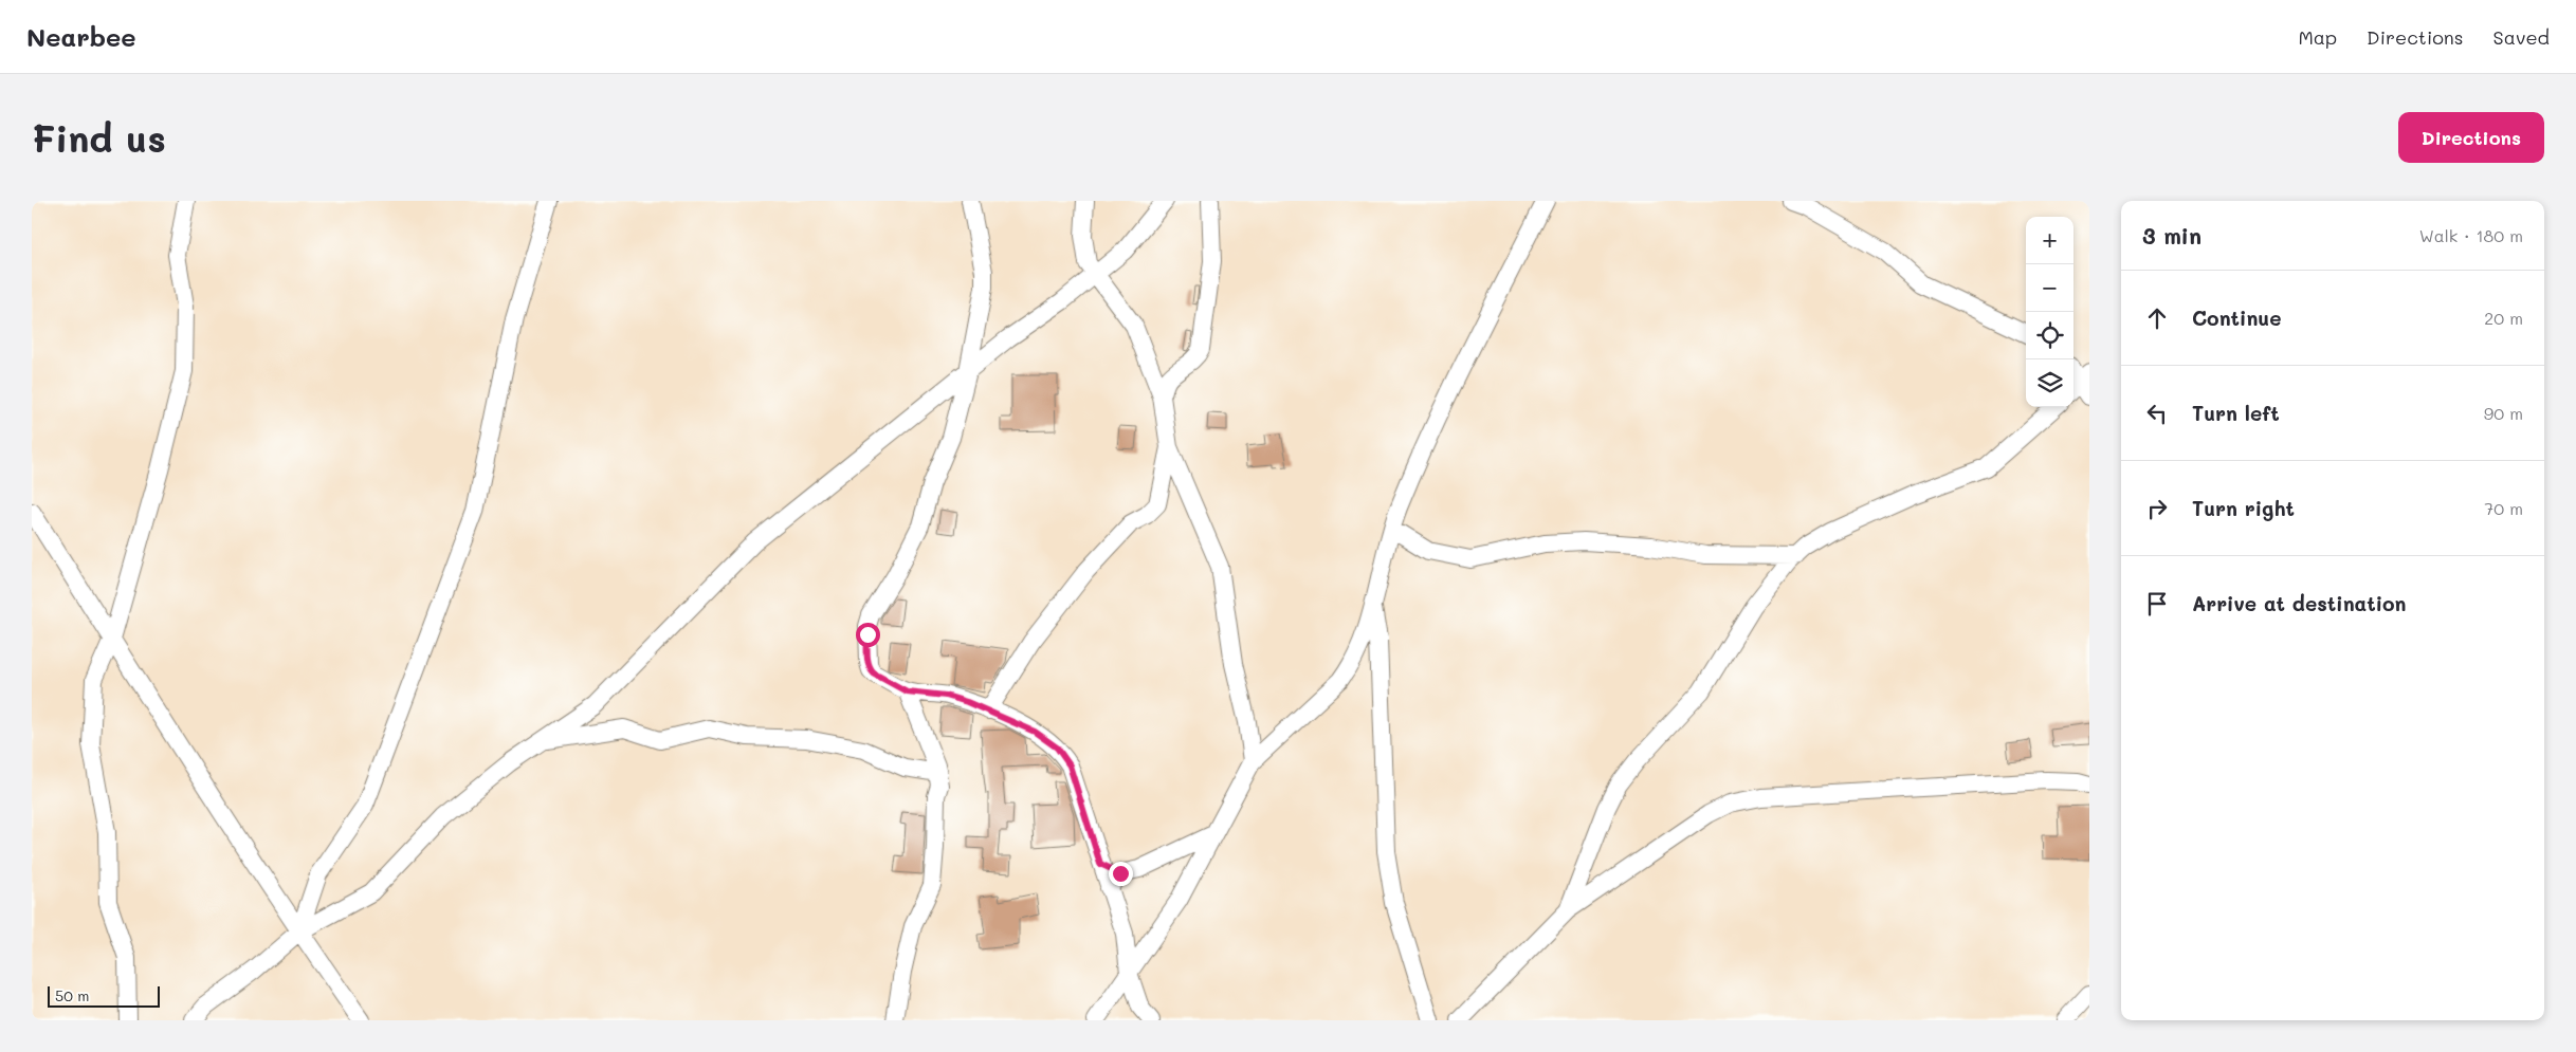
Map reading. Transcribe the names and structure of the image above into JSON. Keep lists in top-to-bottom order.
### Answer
{
  "scale_bar": "50 m",
  "page": {
    "header": "Nearbee",
    "nav": ["Map", "Directions", "Saved"],
    "buttons": "Directions",
    "title": "Find us",
    "heading": ["3 min", "Walk · 180 m"],
    "map_buttons": ["+", "−"],
    "list": [
      ["Continue", "20 m"],
      ["Turn left", "90 m"],
      ["Turn right", "70 m"],
      "Arrive at destination"
    ],
    "scale": "50 m"
  }
}
